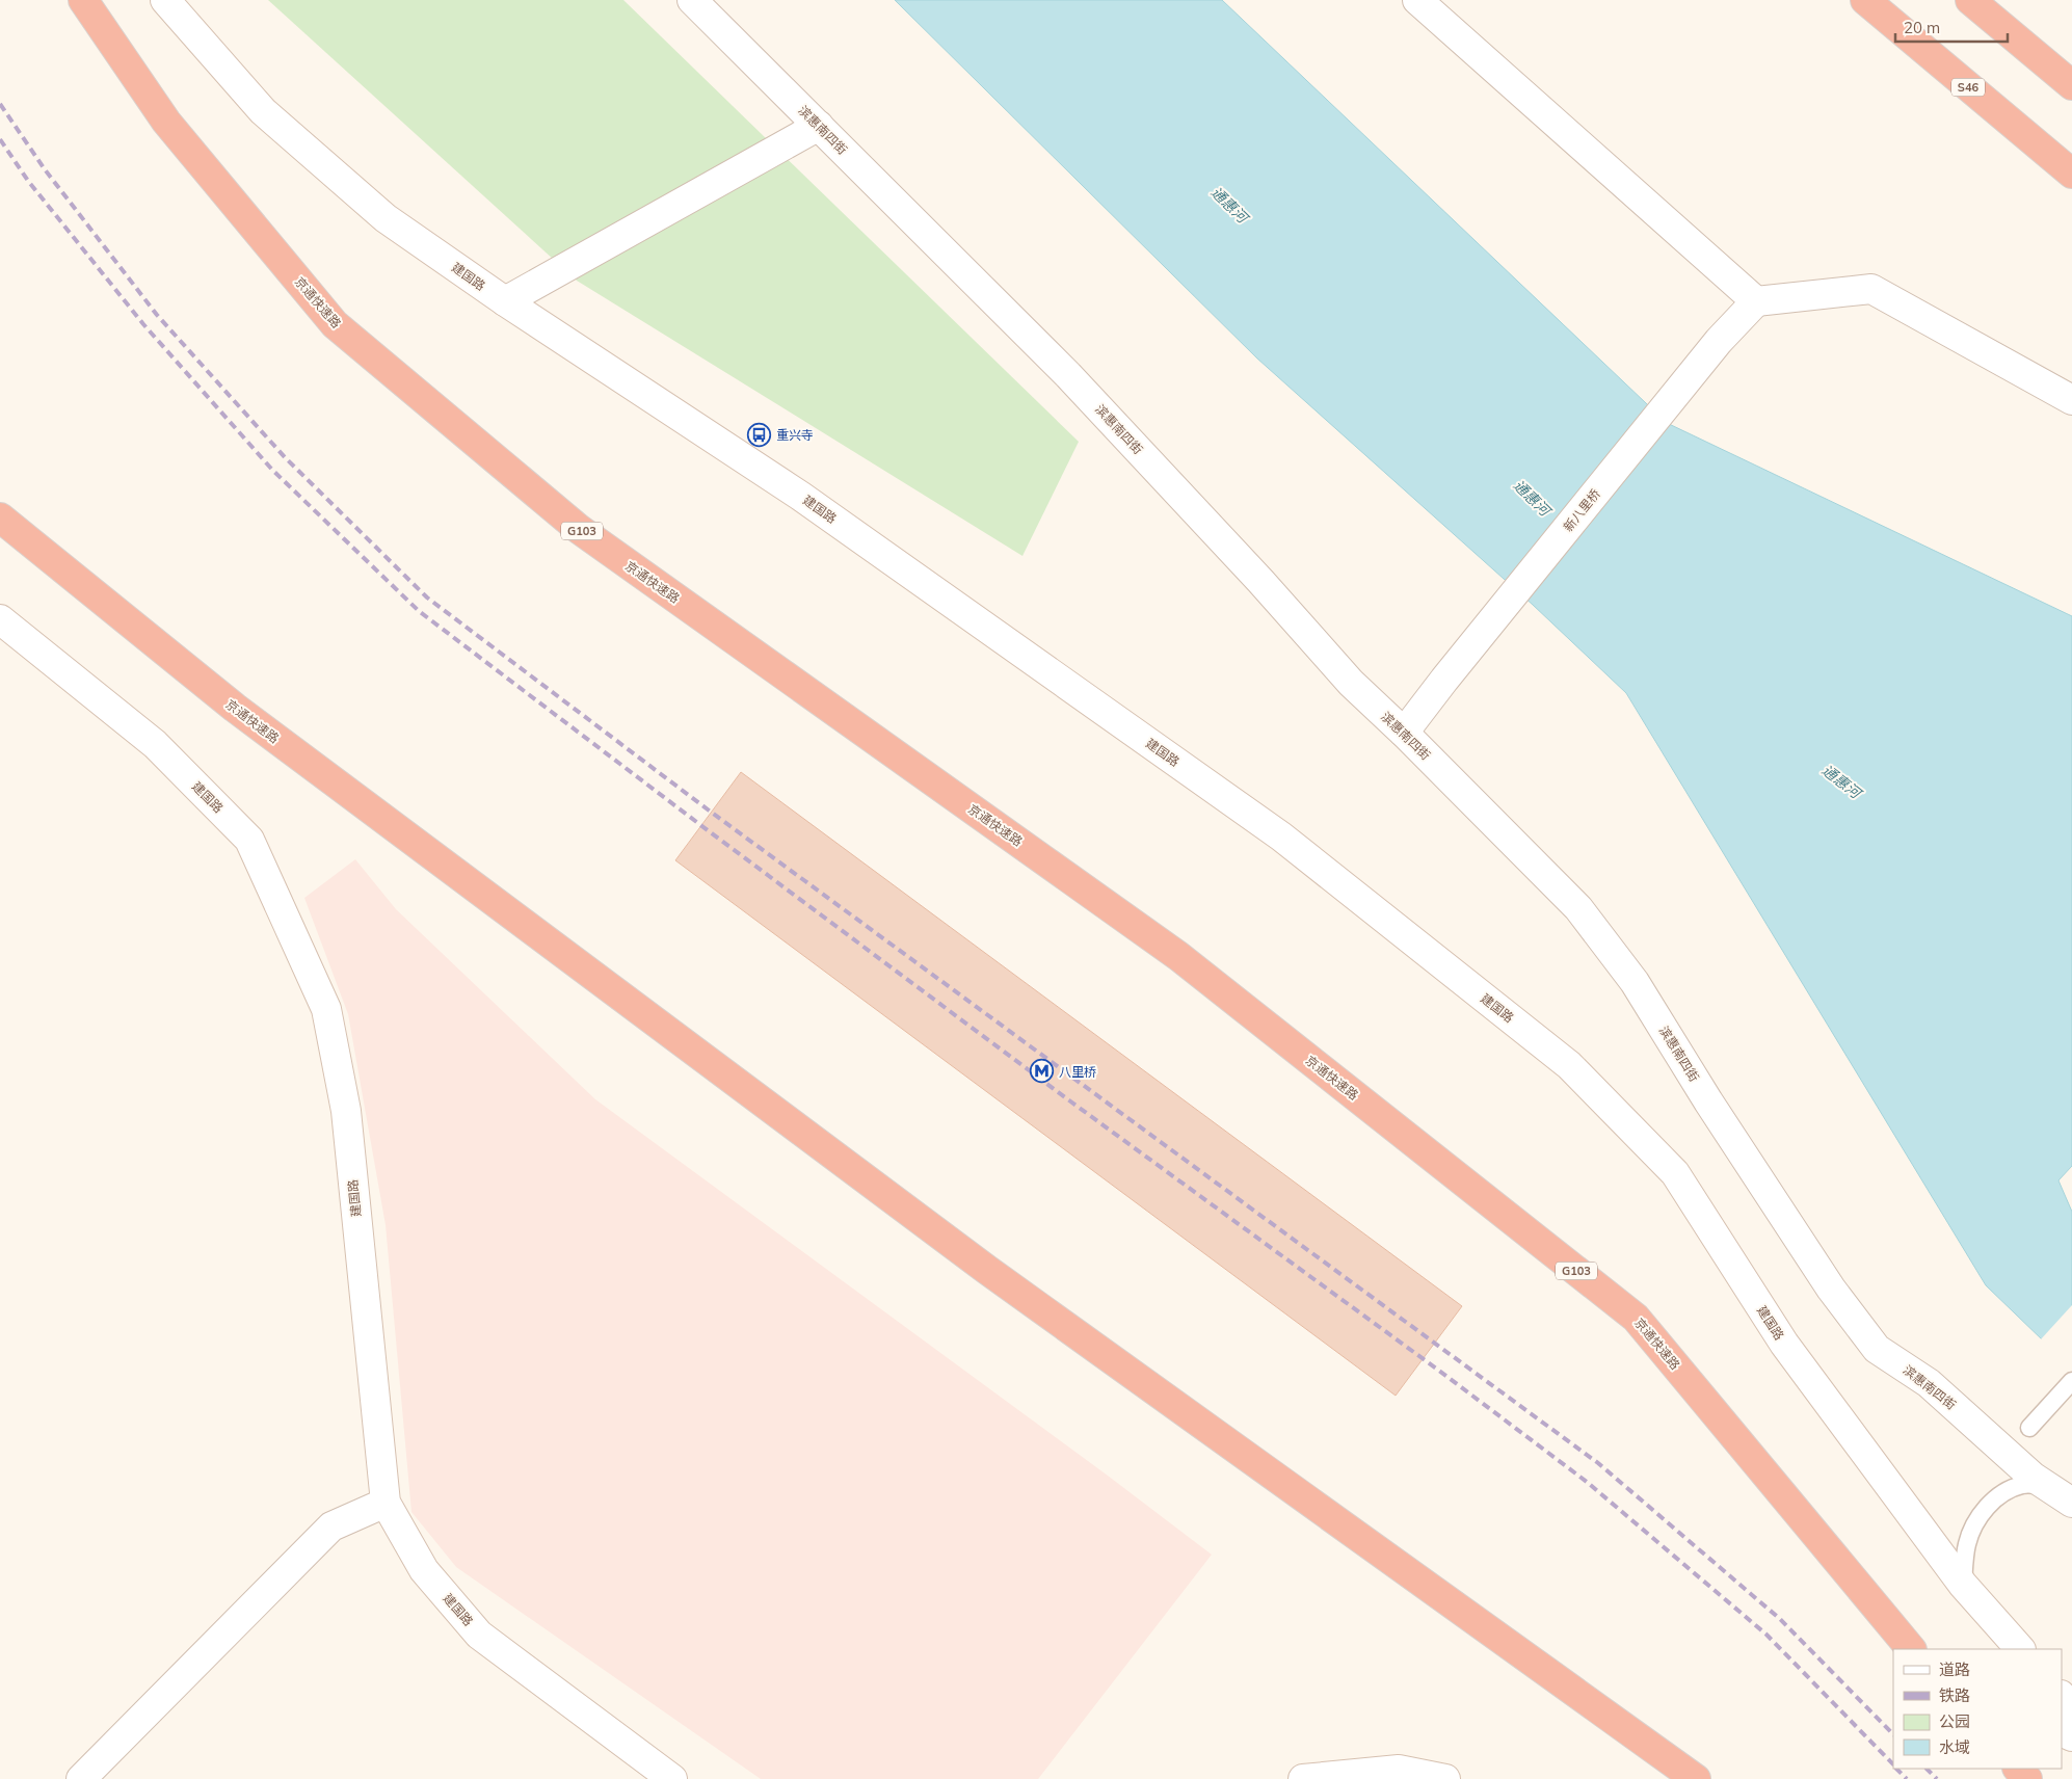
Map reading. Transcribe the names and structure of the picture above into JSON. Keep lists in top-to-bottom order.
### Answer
{
  "streets": {
    "highway": ["S46", "京通快速路", "G103"],
    "street": ["滨惠南四街", "建国路", "新八里桥"]
  },
  "crossings": [
    ["滨惠南四街", "新八里桥"]
  ],
  "water": ["通惠河"],
  "places": {
    "bus stop": ["重兴寺"],
    "metro station": ["八里桥"]
  },
  "legend": [
    "道路",
    "铁路",
    "公园",
    "水域"
  ],
  "scale_bar": "20 m"
}
